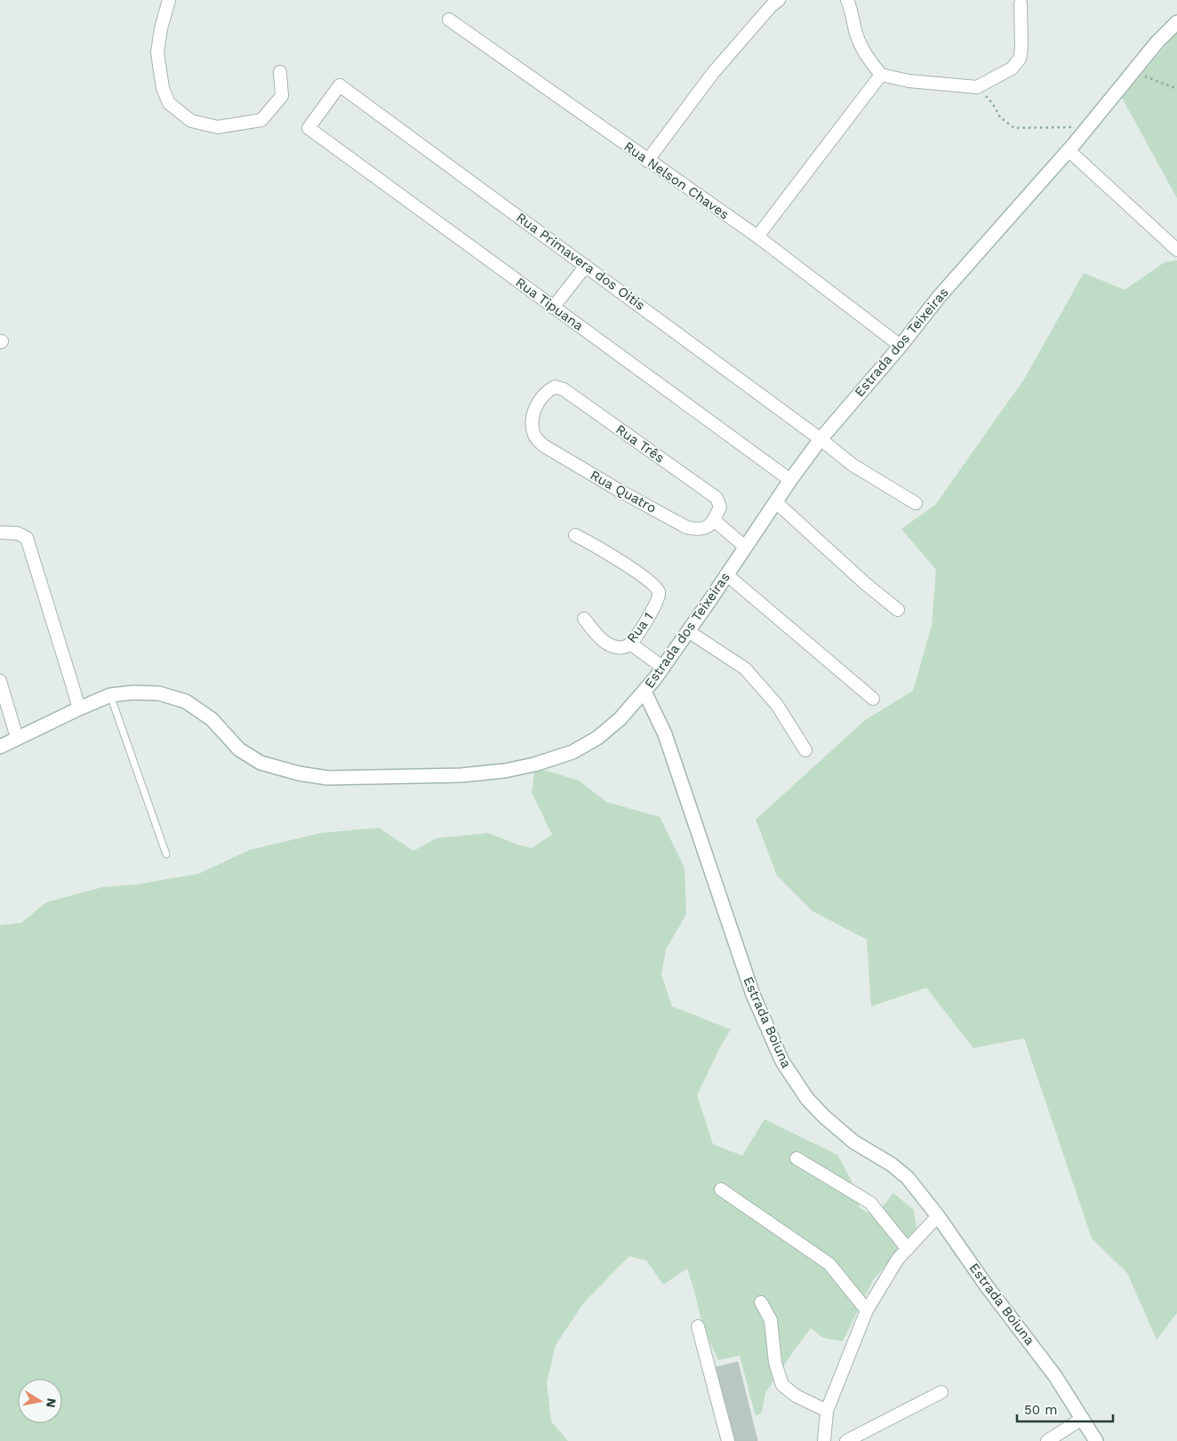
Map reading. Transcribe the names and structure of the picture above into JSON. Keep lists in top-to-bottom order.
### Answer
{
  "streets": {
    "street": [
      "Rua Nelson Chaves",
      "Rua Primavera dos Oitis",
      "Rua Tipuana",
      "Estrada dos Teixeiras",
      "Rua Três",
      "Rua Quatro",
      "Rua 1",
      "Estrada Boiuna"
    ]
  },
  "crossings": [
    ["Rua Nelson Chaves", "Estrada dos Teixeiras"],
    ["Rua Primavera dos Oitis", "Rua Tipuana"],
    ["Rua Primavera dos Oitis", "Estrada dos Teixeiras"],
    ["Rua Tipuana", "Estrada dos Teixeiras"],
    ["Estrada dos Teixeiras", "Estrada Boiuna"],
    ["Rua Três", "Rua Quatro"]
  ],
  "scale_bar": "50 m",
  "north": "right"
}
